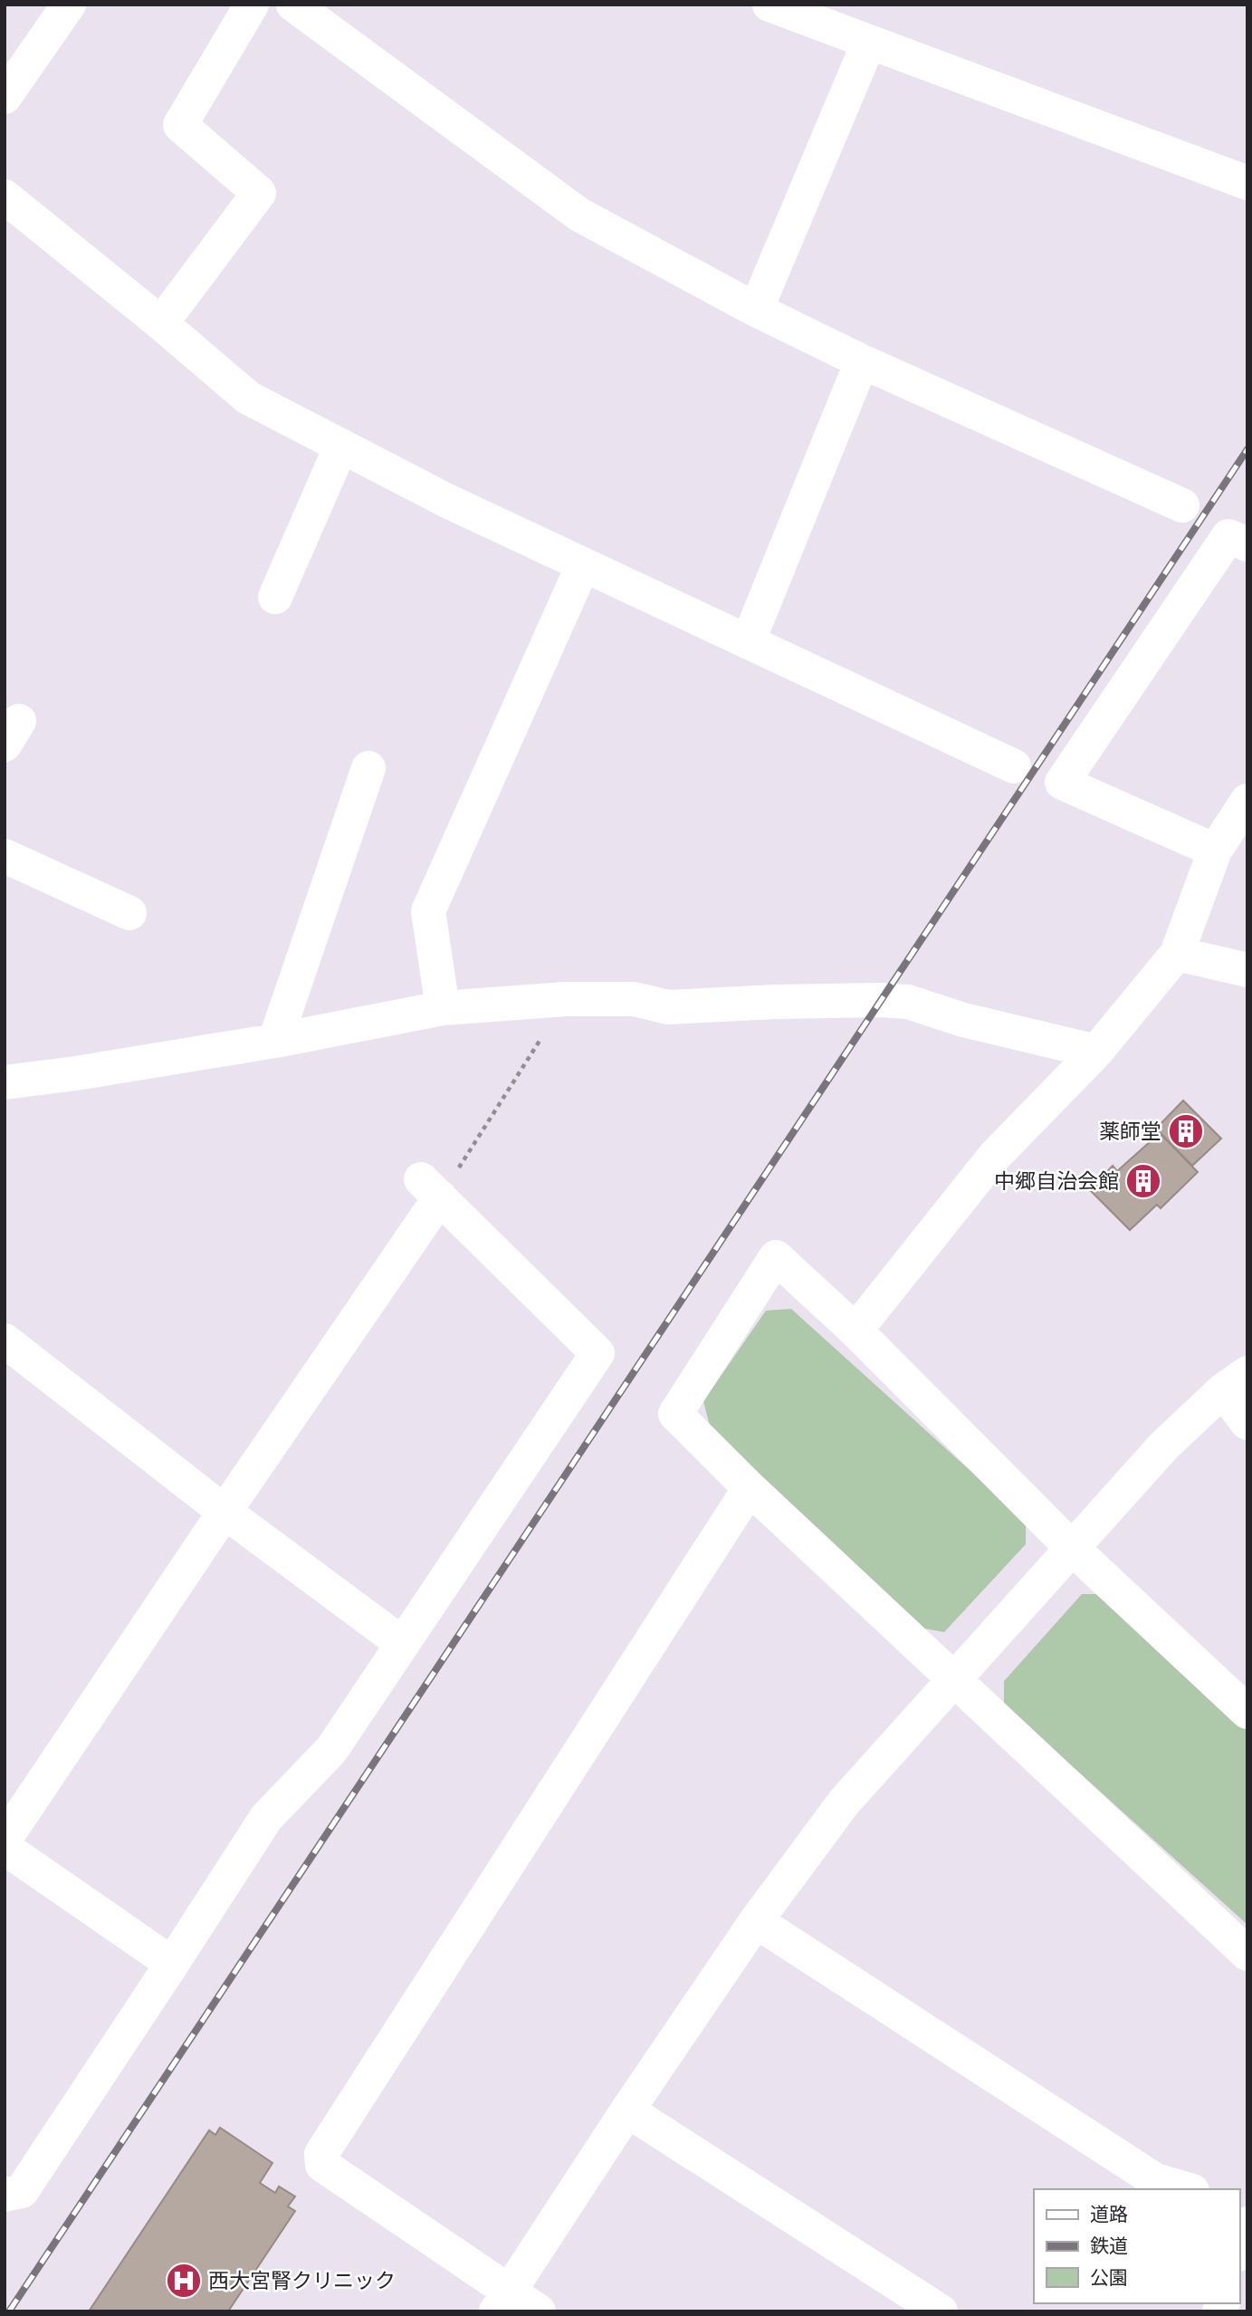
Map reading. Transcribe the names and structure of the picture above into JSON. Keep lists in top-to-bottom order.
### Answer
{
  "places": {
    "building": ["薬師堂", "中郷自治会館"],
    "hospital": ["西大宮腎クリニック"]
  },
  "legend": ["道路", "鉄道", "公園"]
}
